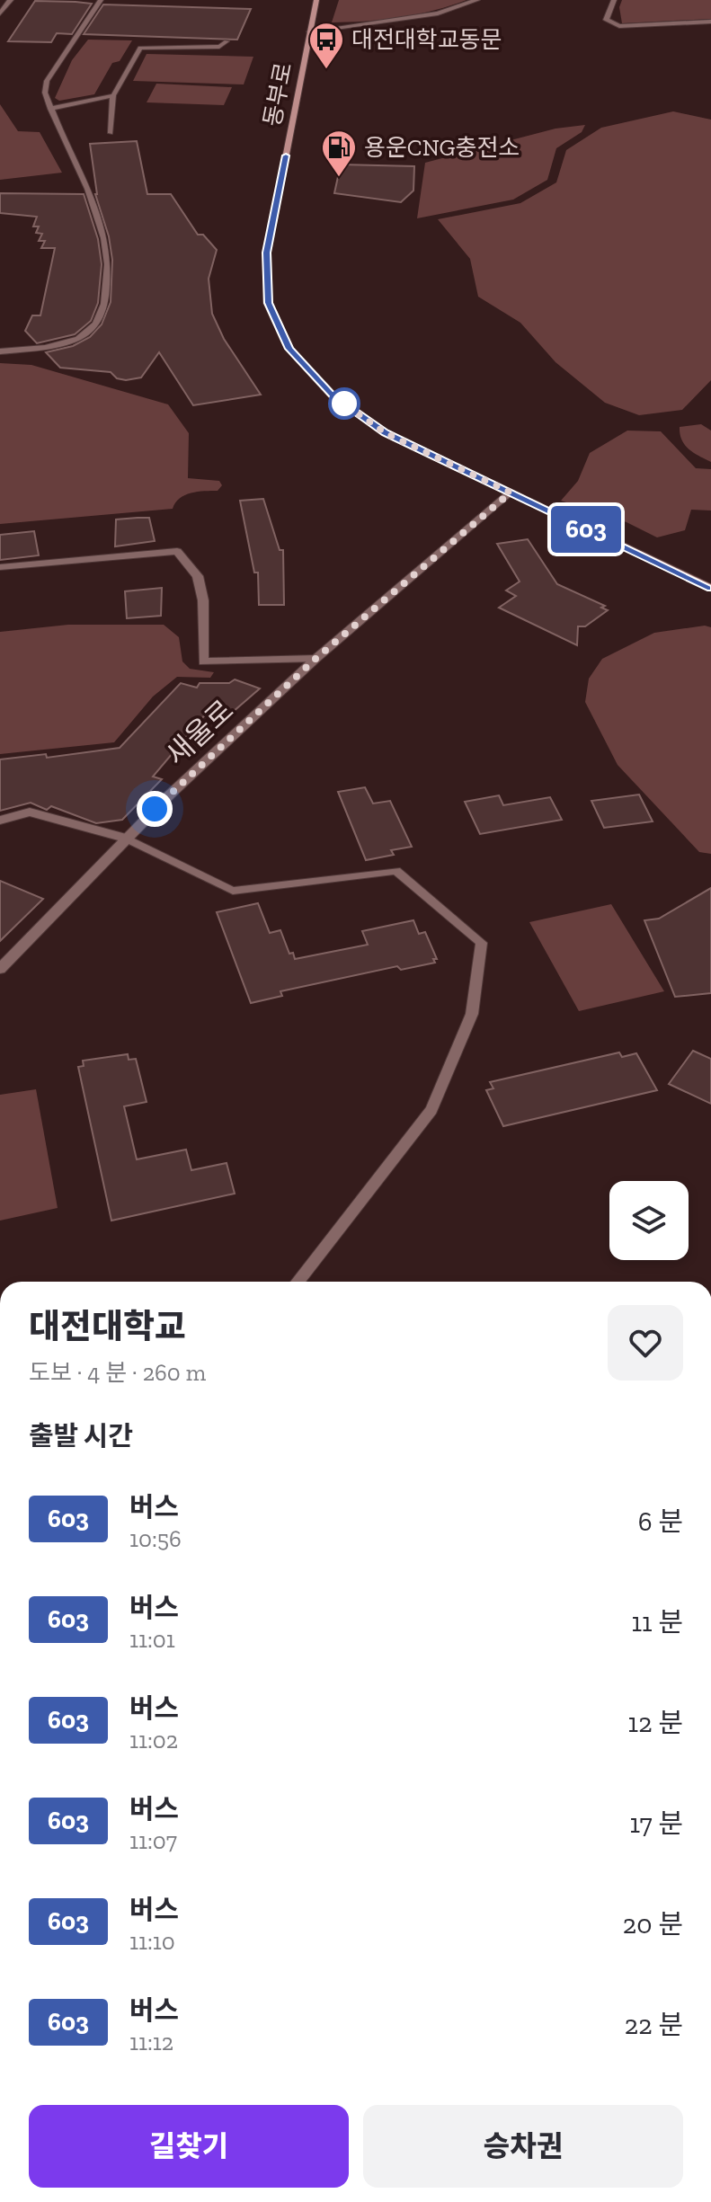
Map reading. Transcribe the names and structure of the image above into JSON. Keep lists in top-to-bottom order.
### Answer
{
  "streets": {
    "main road": ["동부로"],
    "street": ["새울로"]
  },
  "crossings": [
    ["동부로", "새울로"]
  ],
  "places": {
    "bus stop": ["대전대학교동문"],
    "fuel station": ["용운CNG충전소"]
  },
  "lines": ["bus line 603"],
  "page": {
    "on_map": "603",
    "heading": [
      ["대전대학교", "도보 · 4 분 · 260 m"],
      "출발 시간"
    ],
    "list": [
      {
        "mark": "603",
        "name": "버스",
        "note": "10:56",
        "value": "6 분"
      },
      {
        "mark": "603",
        "name": "버스",
        "note": "11:01",
        "value": "11 분"
      },
      {
        "mark": "603",
        "name": "버스",
        "note": "11:02",
        "value": "12 분"
      },
      {
        "mark": "603",
        "name": "버스",
        "note": "11:07",
        "value": "17 분"
      },
      {
        "mark": "603",
        "name": "버스",
        "note": "11:10",
        "value": "20 분"
      },
      {
        "mark": "603",
        "name": "버스",
        "note": "11:12",
        "value": "22 분"
      }
    ],
    "buttons": ["길찾기", "승차권"]
  }
}
